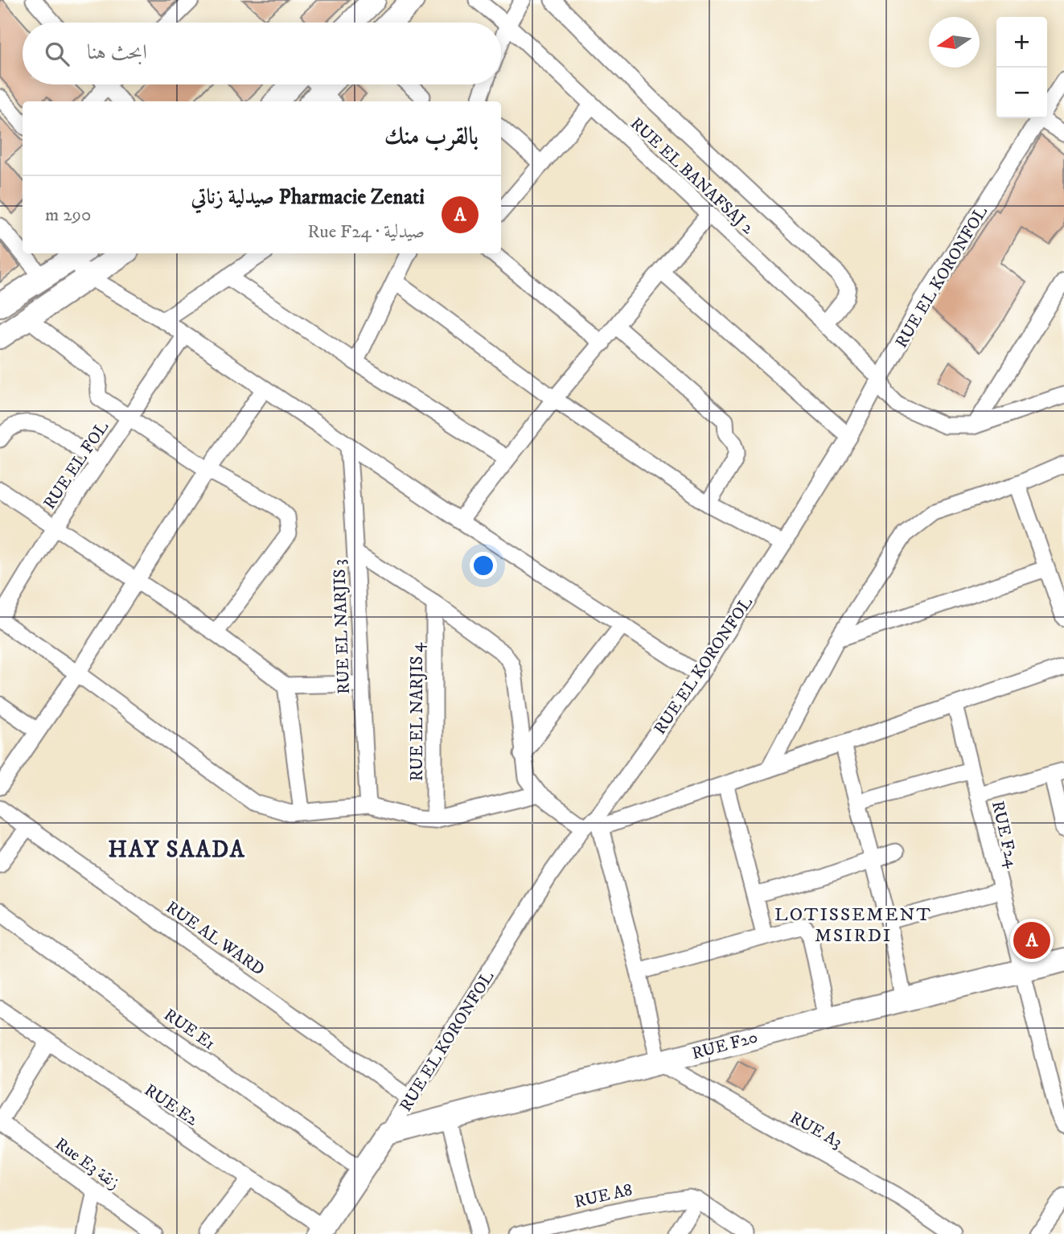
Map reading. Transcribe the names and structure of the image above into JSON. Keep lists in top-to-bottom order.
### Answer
{
  "streets": {
    "street": [
      "RUE EL BANAFSAJ 2",
      "RUE EL KORONFOL",
      "RUE EL FOL",
      "RUE EL NARJIS 3",
      "RUE EL NARJIS 4",
      "RUE F24",
      "RUE AL WARD",
      "RUE E1",
      "RUE F20",
      "RUE E2",
      "RUE A3",
      "Rue E3 زنقة",
      "RUE A8"
    ]
  },
  "crossings": [
    ["RUE EL BANAFSAJ 2", "RUE EL KORONFOL"],
    ["RUE EL KORONFOL", "RUE AL WARD"],
    ["RUE EL KORONFOL", "RUE E1"],
    ["RUE EL KORONFOL", "RUE F20"],
    ["RUE EL KORONFOL", "RUE E2"],
    ["RUE F24", "RUE F20"],
    ["RUE F20", "RUE A3"]
  ],
  "districts": ["HAY SAADA", "LOTISSEMENT MSIRDI"],
  "north": "left",
  "page": {
    "map_buttons": ["+", "−"],
    "search": "ابحث هنا",
    "heading": "بالقرب منك",
    "list": [
      {
        "mark": "A",
        "name": "Pharmacie Zenati صيدلية زناتي",
        "note": "صيدلية · Rue F24",
        "value": "290 m"
      }
    ],
    "pins": "A"
  }
}
